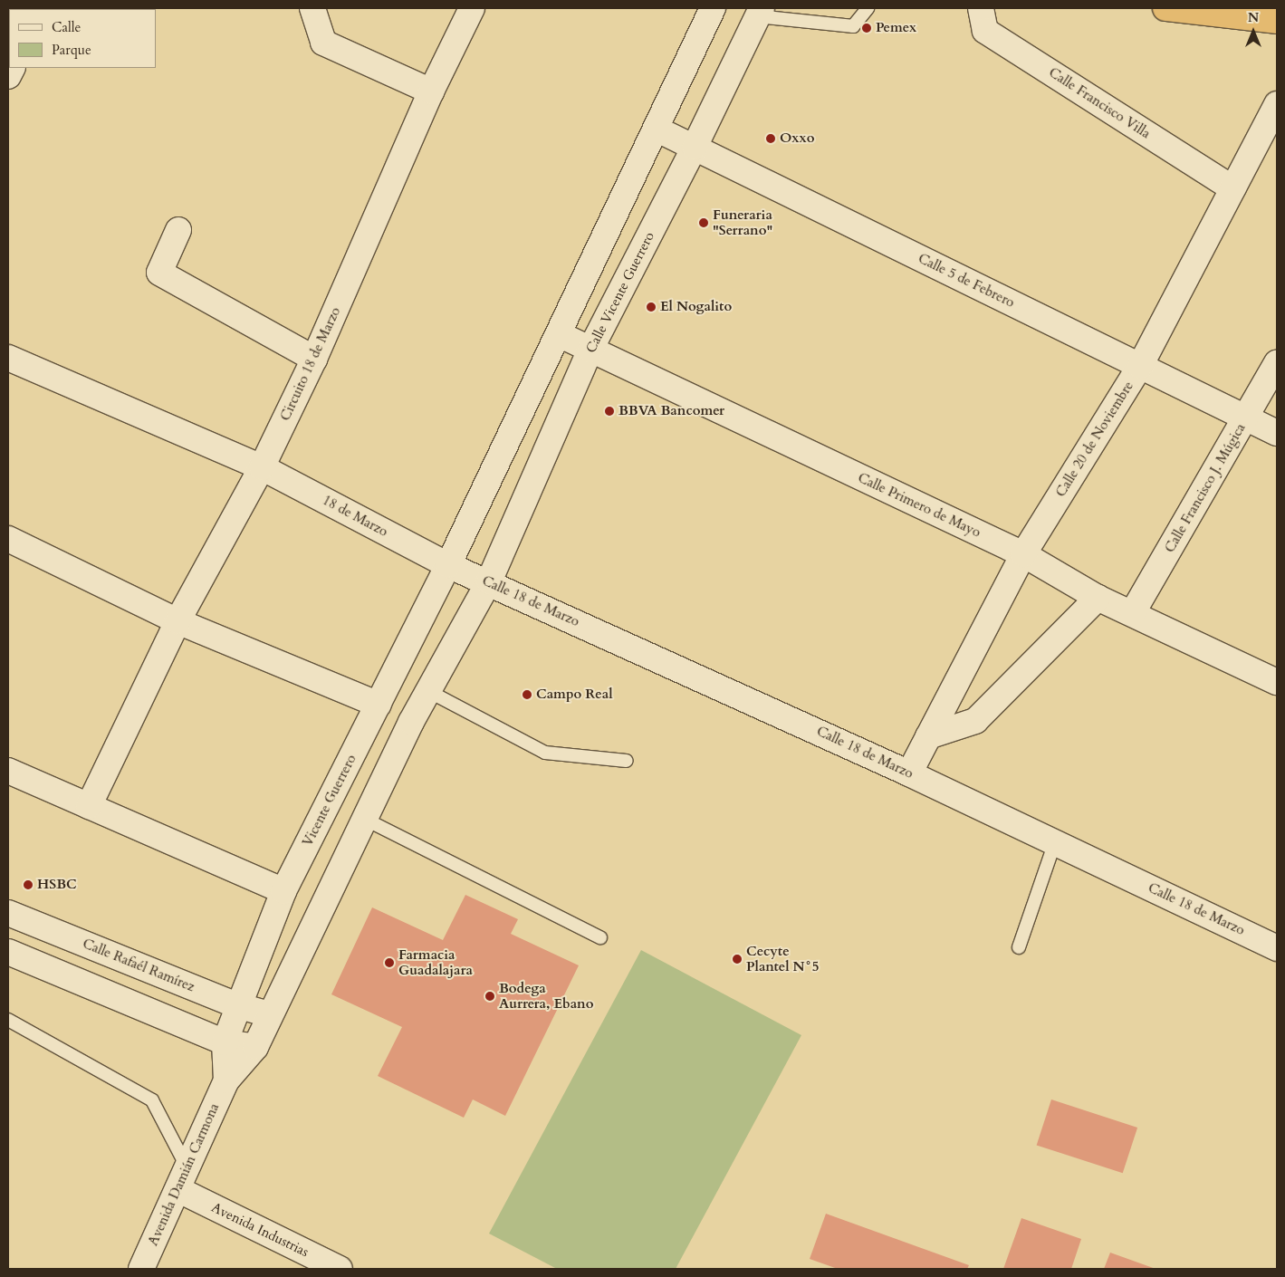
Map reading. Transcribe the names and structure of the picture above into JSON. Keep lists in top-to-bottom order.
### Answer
{
  "streets": {
    "street": [
      "Calle Francisco Villa",
      "Calle 5 de Febrero",
      "Calle Vicente Guerrero",
      "Circuito 18 de Marzo",
      "Calle 20 de Noviembre",
      "Calle Francisco J. Múgica",
      "Calle Primero de Mayo",
      "18 de Marzo",
      "Calle 18 de Marzo",
      "Vicente Guerrero",
      "Calle Rafaél Ramírez",
      "Avenida Damián Carmona",
      "Avenida Industrias"
    ]
  },
  "crossings": [
    ["Calle Francisco Villa", "Calle 20 de Noviembre"],
    ["Calle 5 de Febrero", "Calle Vicente Guerrero"],
    ["Calle 5 de Febrero", "Calle 20 de Noviembre"],
    ["Calle 5 de Febrero", "Calle Francisco J. Múgica"],
    ["Calle Vicente Guerrero", "Calle Primero de Mayo"],
    ["Calle Vicente Guerrero", "Calle 18 de Marzo"],
    ["Circuito 18 de Marzo", "18 de Marzo"],
    ["Calle 20 de Noviembre", "Calle Primero de Mayo"],
    ["Calle 20 de Noviembre", "Calle 18 de Marzo"],
    ["Calle Francisco J. Múgica", "Calle Primero de Mayo"],
    ["18 de Marzo", "Calle 18 de Marzo"],
    ["18 de Marzo", "Vicente Guerrero"],
    ["Calle 18 de Marzo", "Vicente Guerrero"],
    ["Vicente Guerrero", "Calle Rafaél Ramírez"],
    ["Vicente Guerrero", "Avenida Damián Carmona"],
    ["Avenida Damián Carmona", "Avenida Industrias"]
  ],
  "places": [
    "Pemex",
    "Oxxo",
    "Funeraria \"Serrano\"",
    "El Nogalito",
    "BBVA Bancomer",
    "Campo Real",
    "HSBC",
    "Cecyte Plantel N°5",
    "Farmacia Guadalajara",
    "Bodega Aurrera, Ebano"
  ],
  "legend": ["Calle", "Parque"],
  "north": "top"
}
